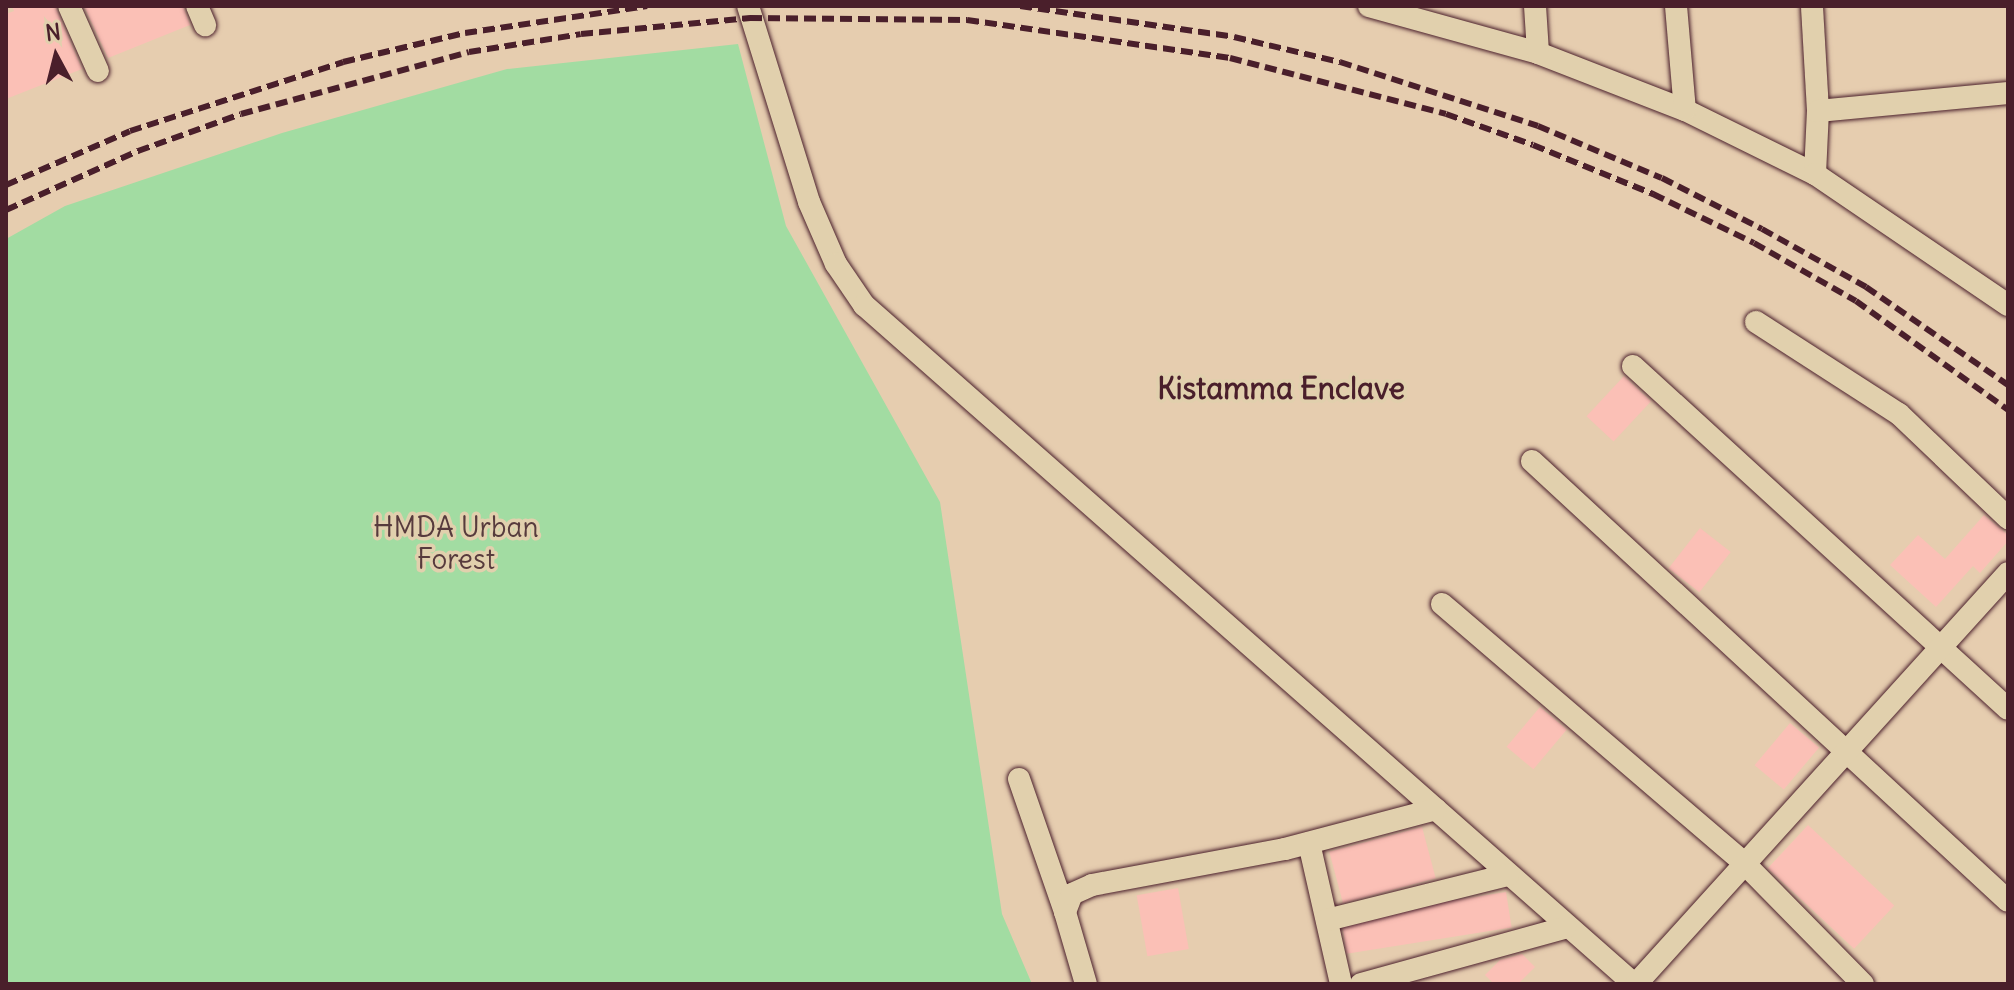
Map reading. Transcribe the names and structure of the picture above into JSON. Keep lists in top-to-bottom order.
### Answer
{
  "districts": ["Kistamma Enclave"],
  "parks": ["HMDA Urban Forest"],
  "north": "top"
}
